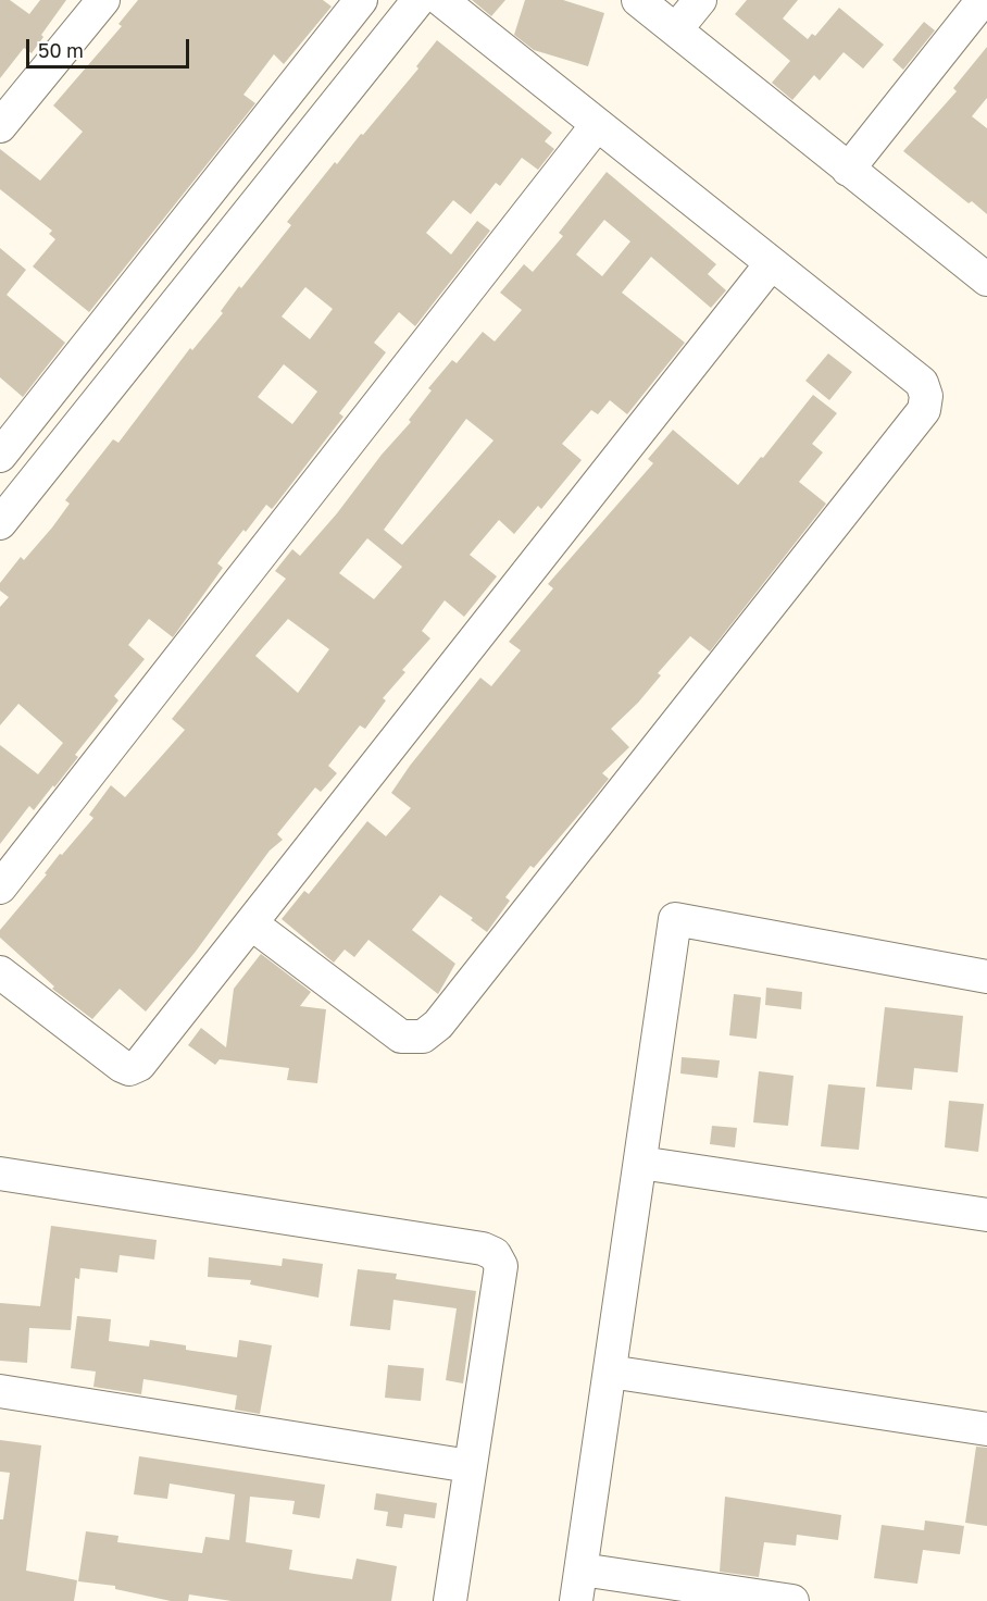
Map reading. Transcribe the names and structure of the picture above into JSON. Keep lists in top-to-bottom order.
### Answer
{
  "scale_bar": "50 m"
}
